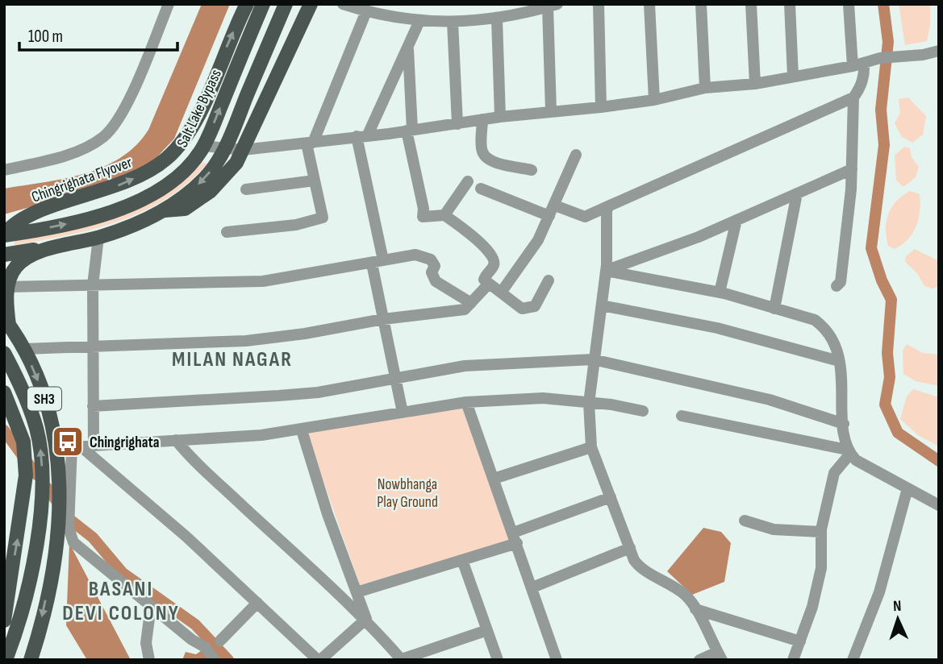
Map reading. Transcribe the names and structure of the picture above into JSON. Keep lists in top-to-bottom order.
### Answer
{
  "streets": {
    "main road": ["Salt Lake Bypass", "Chingrighata Flyover", "SH3"]
  },
  "crossings": [
    ["Salt Lake Bypass", "Chingrighata Flyover"]
  ],
  "districts": ["MILAN NAGAR", "BASANI DEVI COLONY"],
  "parks": ["Nowbhanga Play Ground"],
  "places": {
    "bus stop": ["Chingrighata"]
  },
  "scale_bar": "100 m",
  "north": "top"
}
